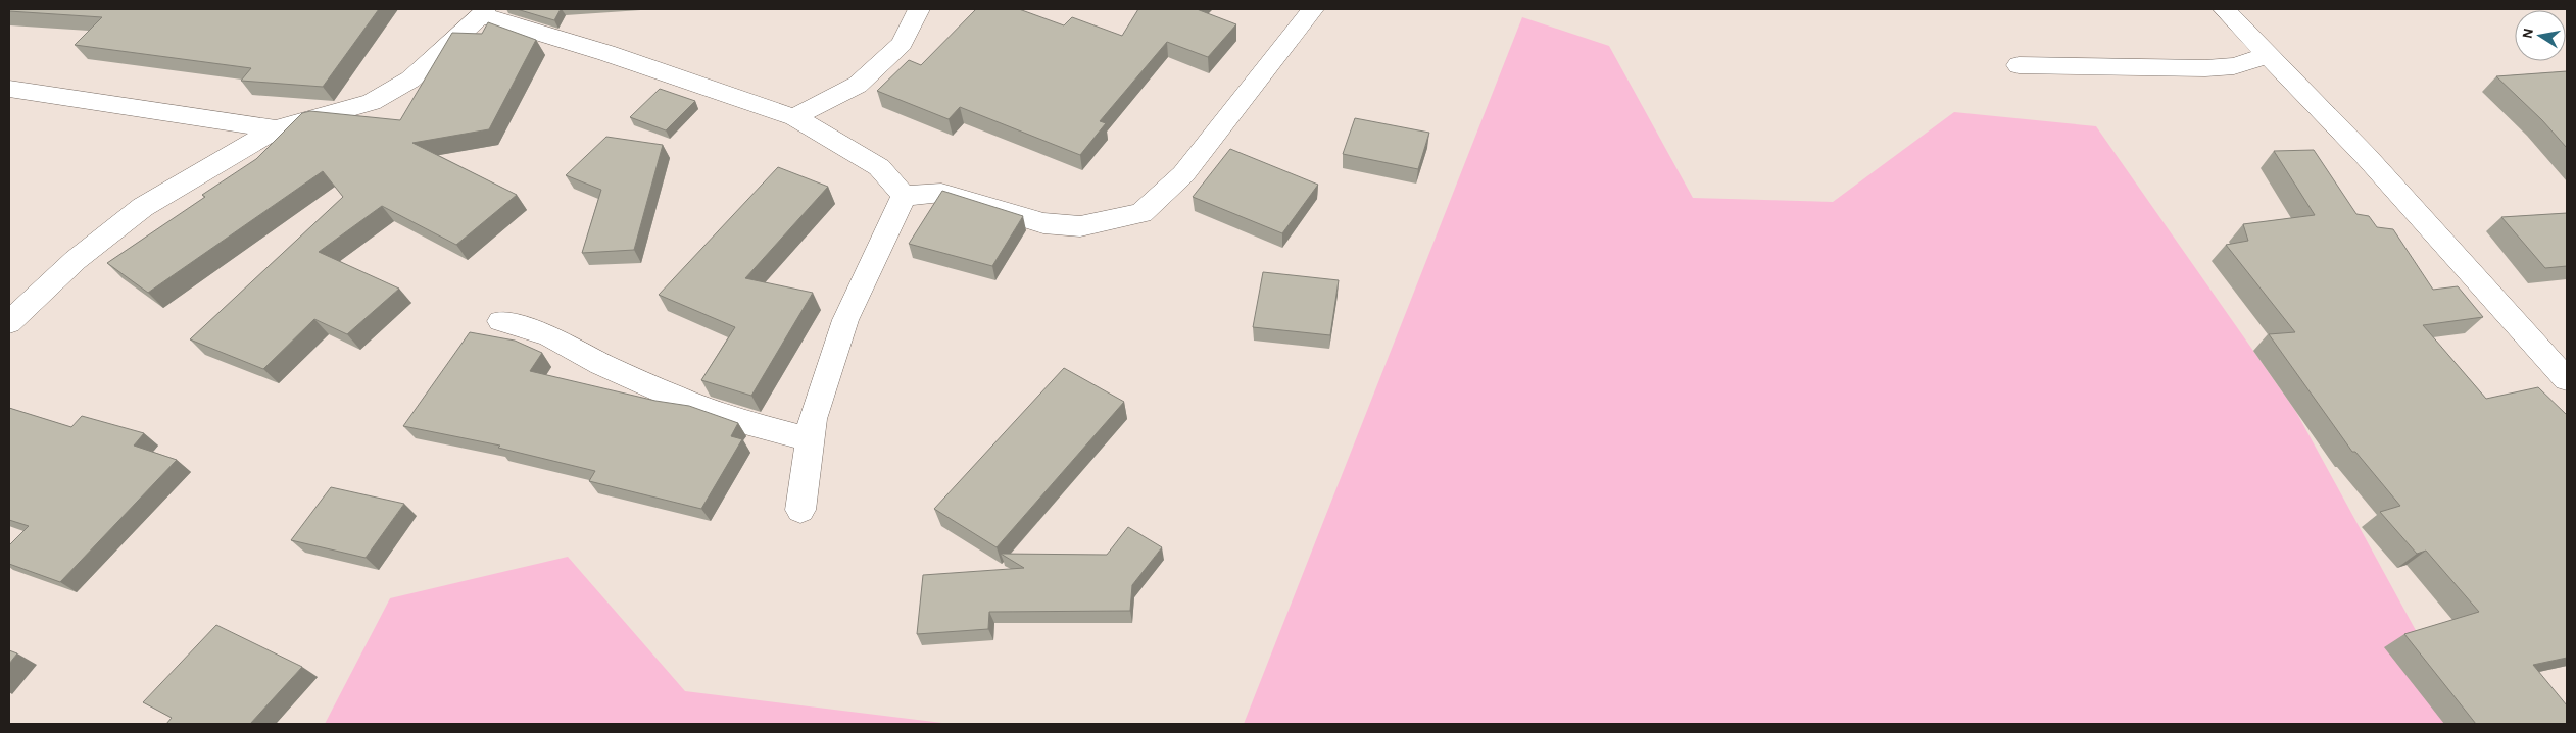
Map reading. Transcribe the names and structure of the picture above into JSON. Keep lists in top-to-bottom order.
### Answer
{
  "north": "left"
}
